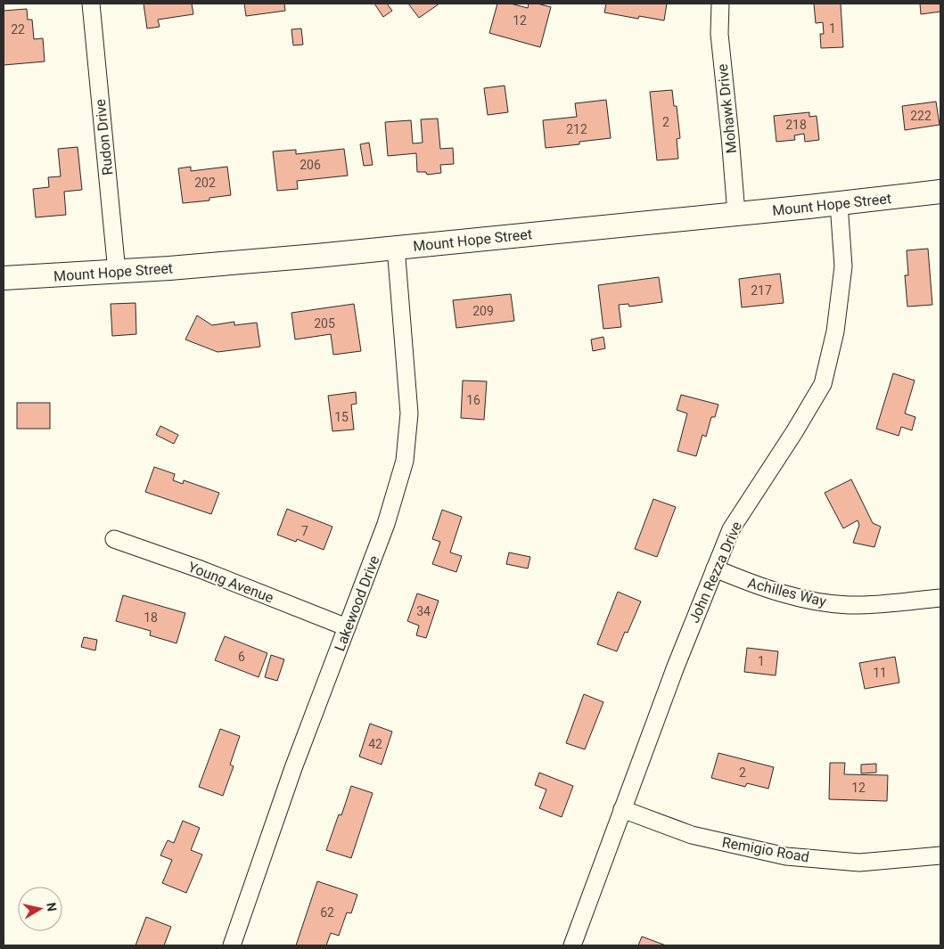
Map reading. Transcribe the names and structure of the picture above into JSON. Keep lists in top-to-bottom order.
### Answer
{
  "streets": {
    "street": [
      "Mohawk Drive",
      "Rudon Drive",
      "Mount Hope Street",
      "John Rezza Drive",
      "Young Avenue",
      "Achilles Way",
      "Lakewood Drive",
      "Remigio Road"
    ]
  },
  "crossings": [
    ["Mohawk Drive", "Mount Hope Street"],
    ["Rudon Drive", "Mount Hope Street"],
    ["Mount Hope Street", "John Rezza Drive"],
    ["Mount Hope Street", "Lakewood Drive"],
    ["John Rezza Drive", "Achilles Way"],
    ["John Rezza Drive", "Remigio Road"],
    ["Young Avenue", "Lakewood Drive"]
  ],
  "house_numbers": [
    "12",
    "1",
    "22",
    "222",
    "2",
    "218",
    "212",
    "206",
    "202",
    "217",
    "209",
    "205",
    "16",
    "15",
    "7",
    "34",
    "18",
    "6",
    "1",
    "11",
    "42",
    "2",
    "12",
    "62"
  ],
  "north": "right"
}
